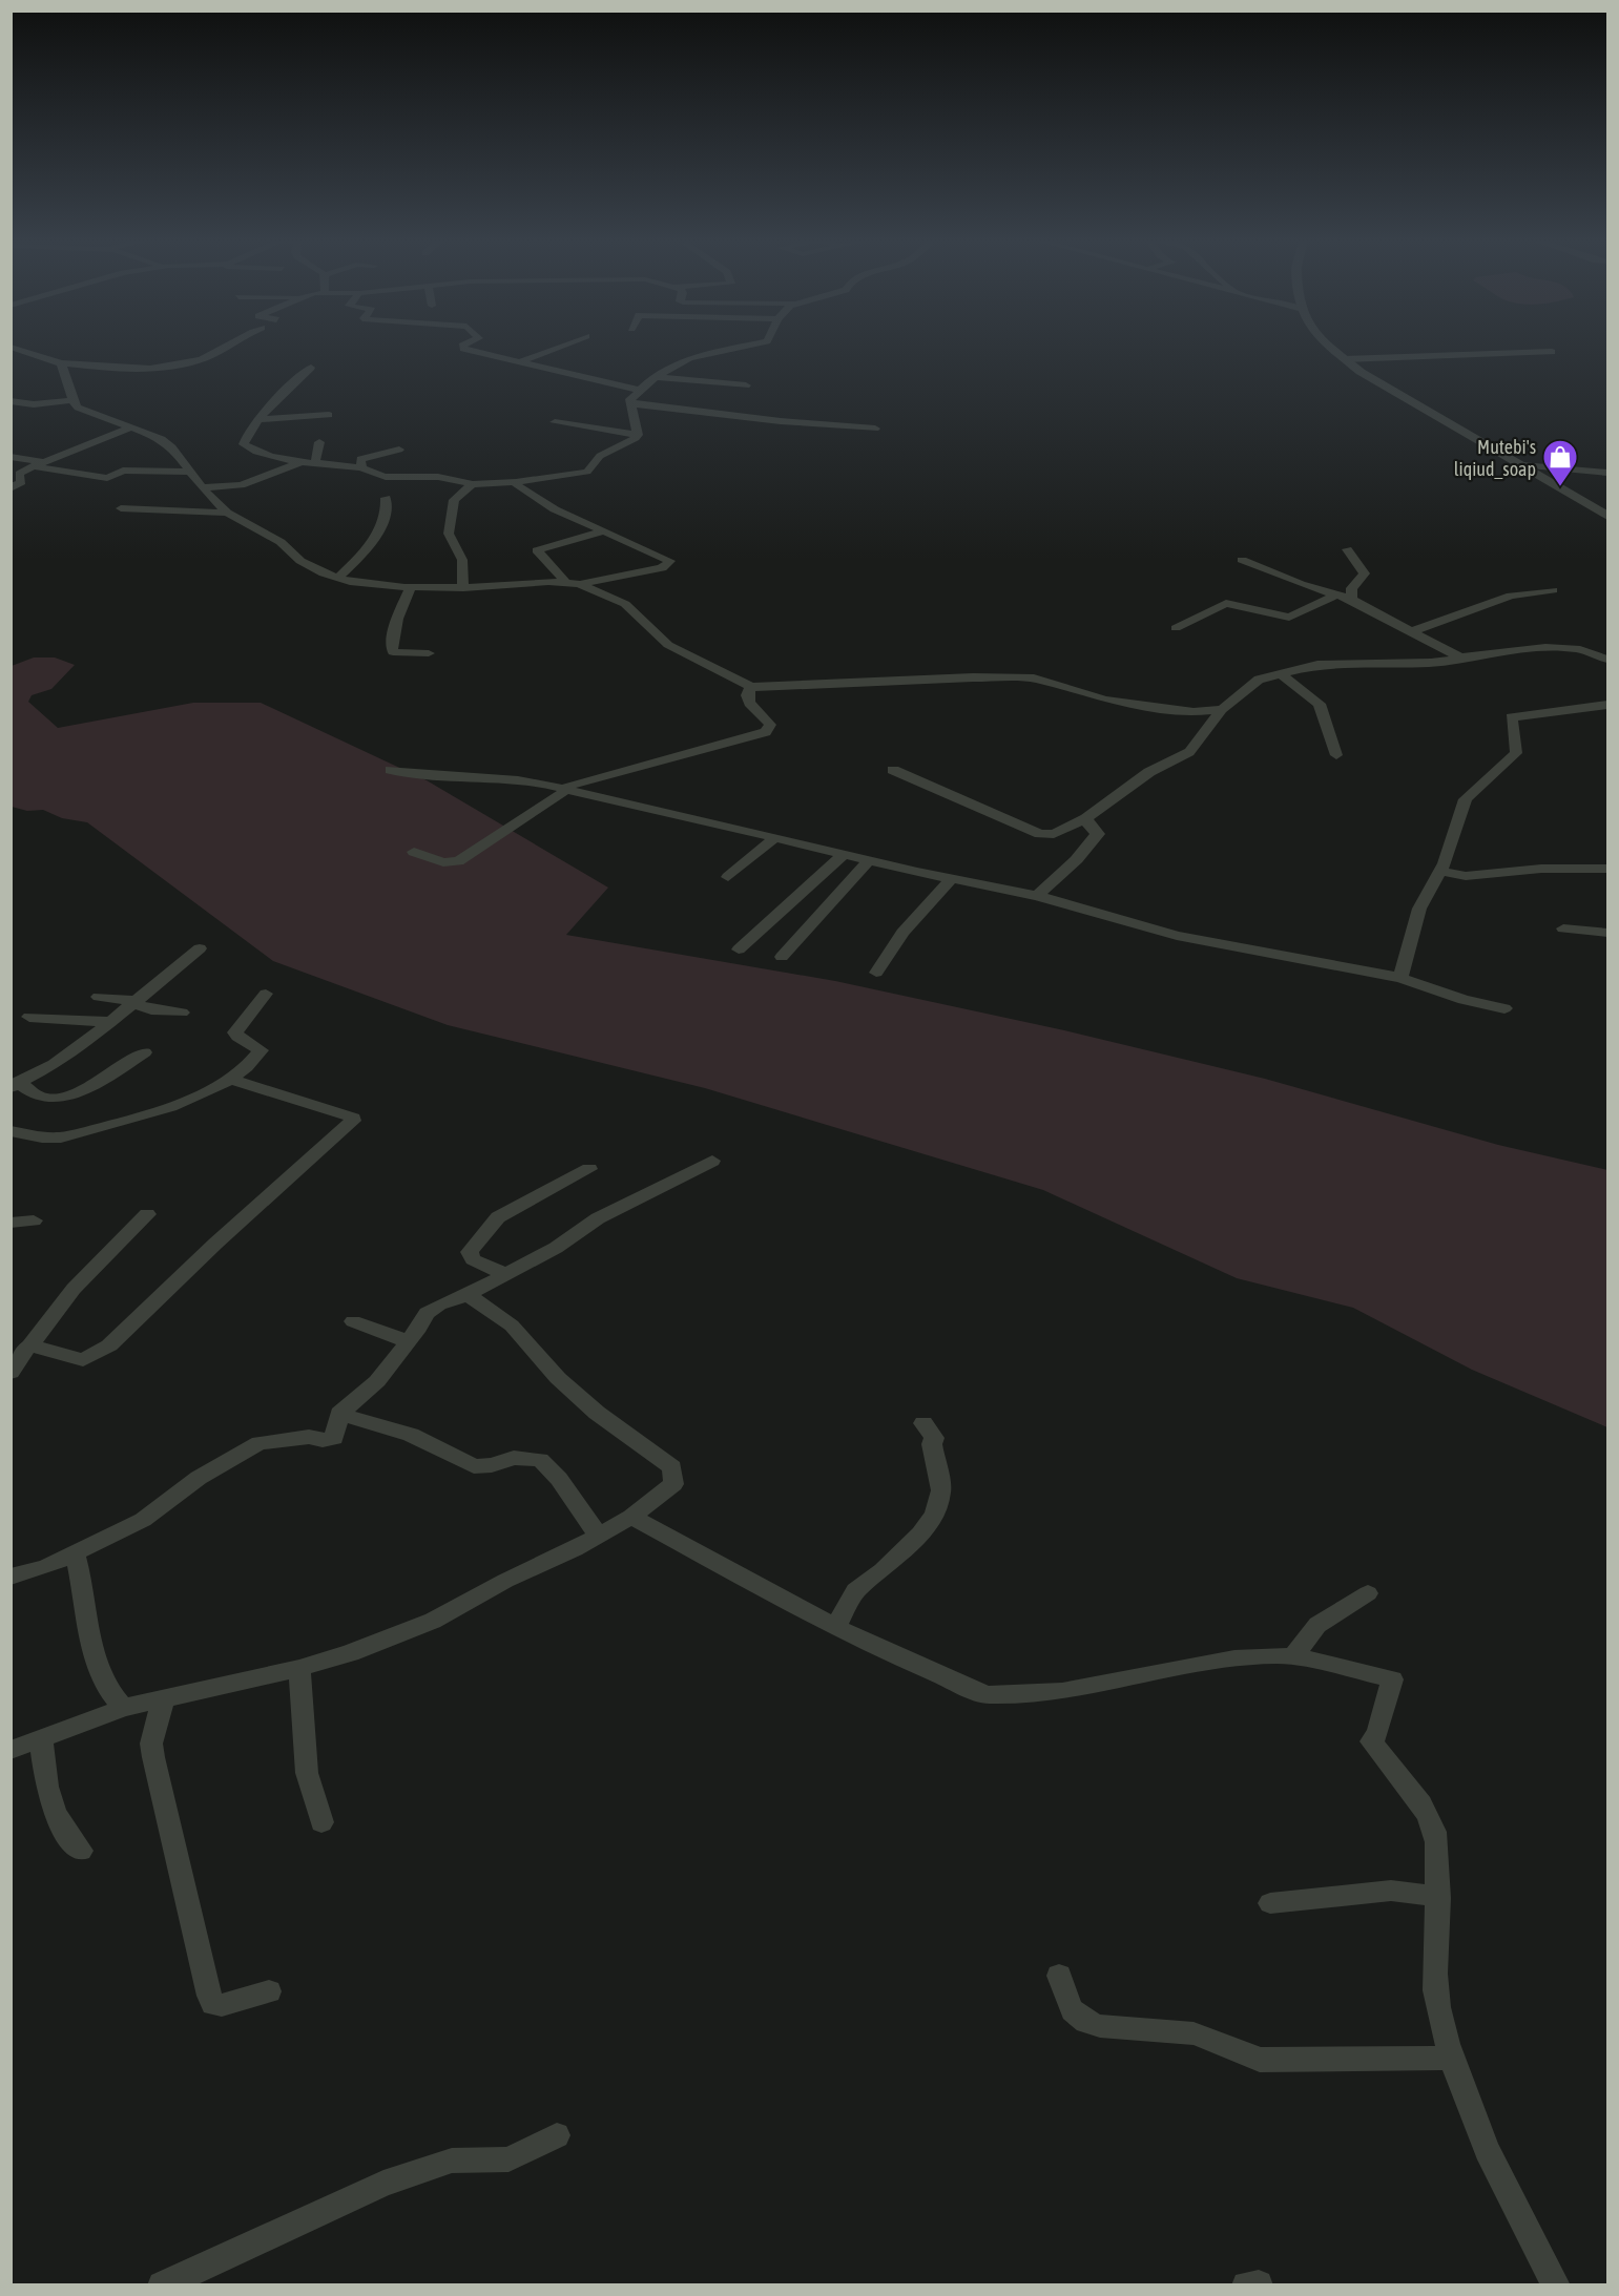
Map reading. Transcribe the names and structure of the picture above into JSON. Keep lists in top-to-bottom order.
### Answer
{
  "places": {
    "shop": ["Mutebi's liqiud_soap"]
  }
}
